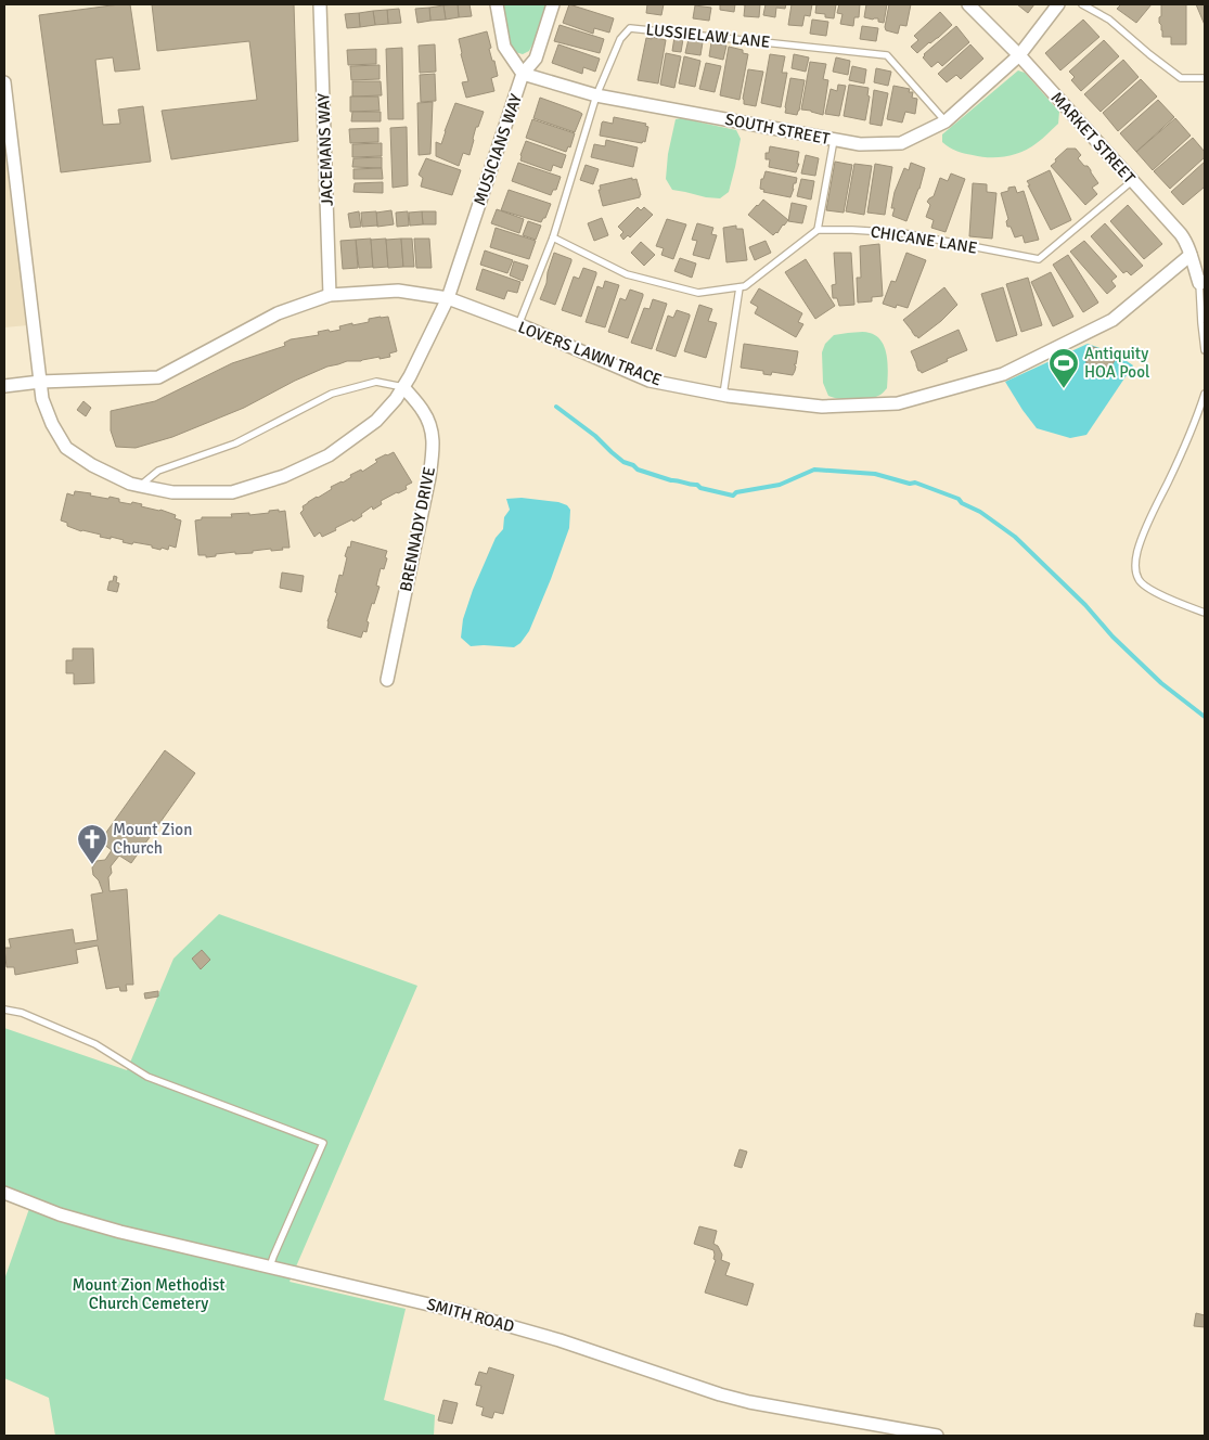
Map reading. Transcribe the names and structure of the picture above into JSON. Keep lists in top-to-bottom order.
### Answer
{
  "streets": {
    "street": [
      "SOUTH STREET",
      "MARKET STREET",
      "JACEMANS WAY",
      "MUSICIANS WAY",
      "LOVERS LAWN TRACE",
      "BRENNADY DRIVE",
      "SMITH ROAD"
    ],
    "lane": ["LUSSIELAW LANE", "CHICANE LANE"]
  },
  "crossings": [
    ["LUSSIELAW LANE", "SOUTH STREET"],
    ["LUSSIELAW LANE", "LOVERS LAWN TRACE"],
    ["SOUTH STREET", "MARKET STREET"],
    ["SOUTH STREET", "MUSICIANS WAY"],
    ["MARKET STREET", "CHICANE LANE"],
    ["MARKET STREET", "LOVERS LAWN TRACE"],
    ["JACEMANS WAY", "LOVERS LAWN TRACE"],
    ["MUSICIANS WAY", "LOVERS LAWN TRACE"],
    ["MUSICIANS WAY", "BRENNADY DRIVE"]
  ],
  "parks": ["Mount Zion Methodist Church Cemetery"],
  "places": {
    "sports": ["Antiquity HOA Pool"],
    "church": ["Mount Zion Church"]
  }
}
